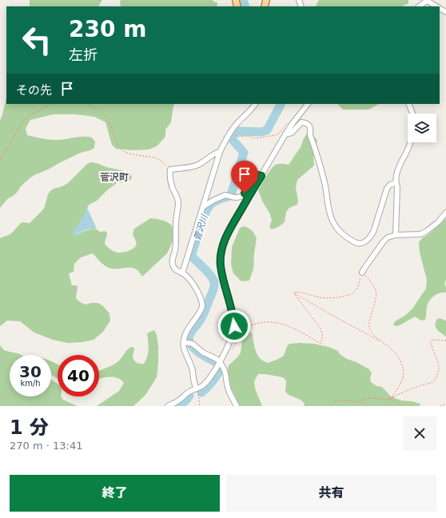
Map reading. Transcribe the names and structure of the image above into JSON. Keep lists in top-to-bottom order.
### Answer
{
  "districts": ["菅沢町"],
  "water": ["菅沢川"],
  "page": {
    "turn": ["230 m", "左折"],
    "then": "その先",
    "speed": "30 km/h",
    "limit": "40",
    "heading": ["1 分", "270 m · 13:41"],
    "buttons": ["終了", "共有"]
  }
}
